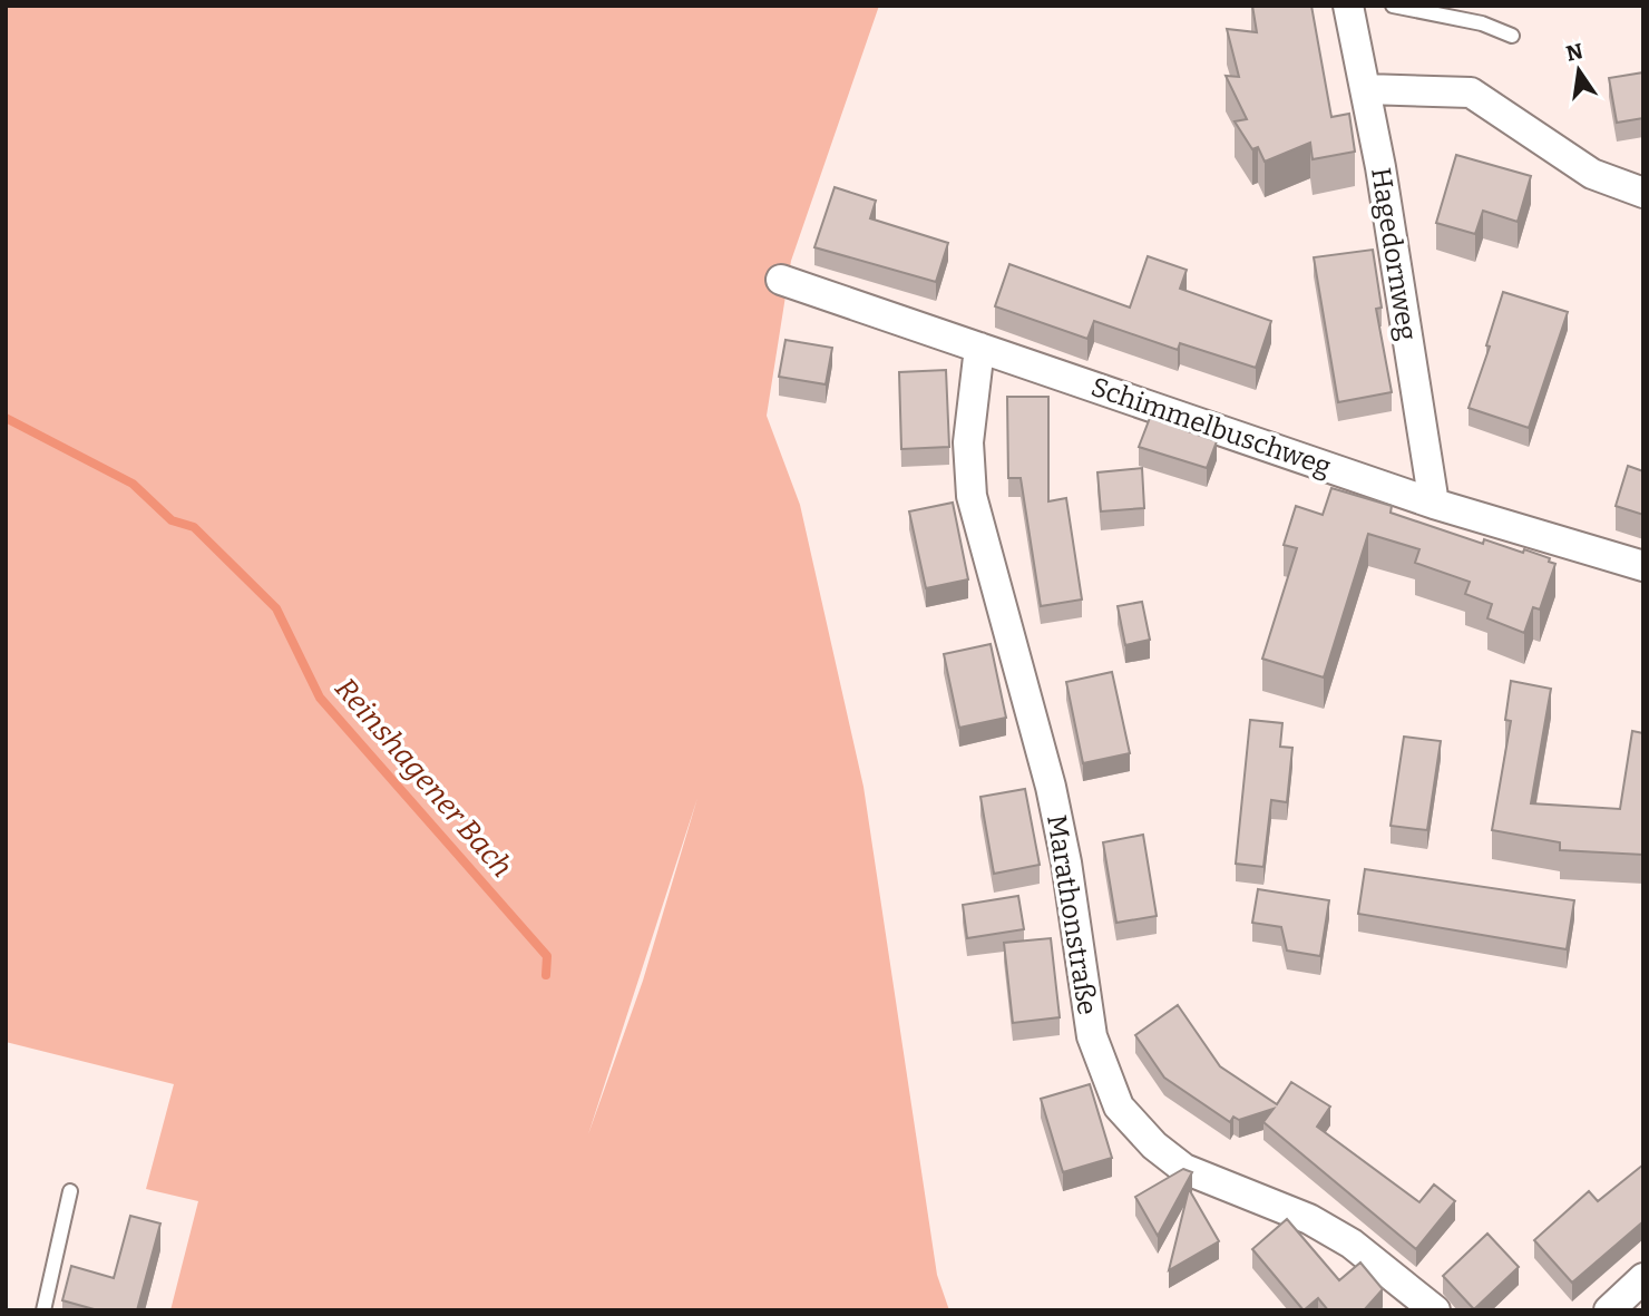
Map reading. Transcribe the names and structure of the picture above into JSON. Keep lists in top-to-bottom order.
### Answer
{
  "streets": {
    "street": ["Hagedornweg", "Schimmelbuschweg", "Marathonstraße"]
  },
  "crossings": [
    ["Hagedornweg", "Schimmelbuschweg"],
    ["Schimmelbuschweg", "Marathonstraße"]
  ],
  "water": ["Reinshagener Bach"],
  "north": "top"
}
